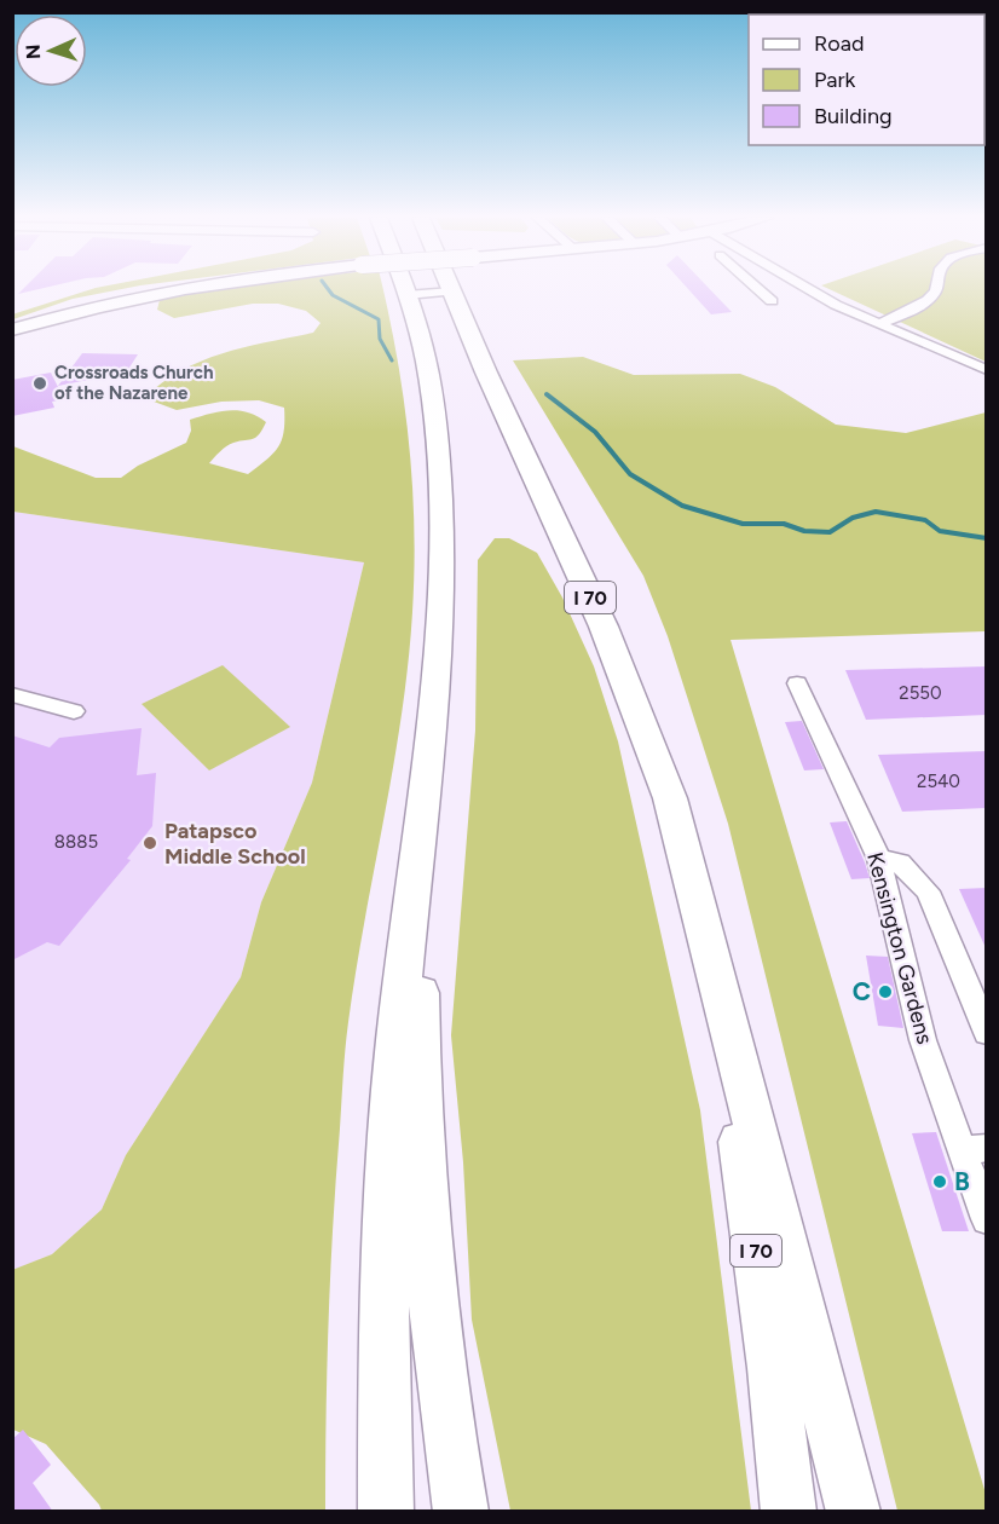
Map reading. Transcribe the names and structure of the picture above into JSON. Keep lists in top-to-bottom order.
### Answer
{
  "streets": {
    "highway": ["I 70"],
    "street": ["Kensington Gardens"]
  },
  "places": [
    "Crossroads Church of the Nazarene",
    "Patapsco Middle School",
    "C",
    "B"
  ],
  "house_numbers": ["2550", "2540", "8885"],
  "legend": ["Road", "Park", "Building"],
  "north": "left"
}
